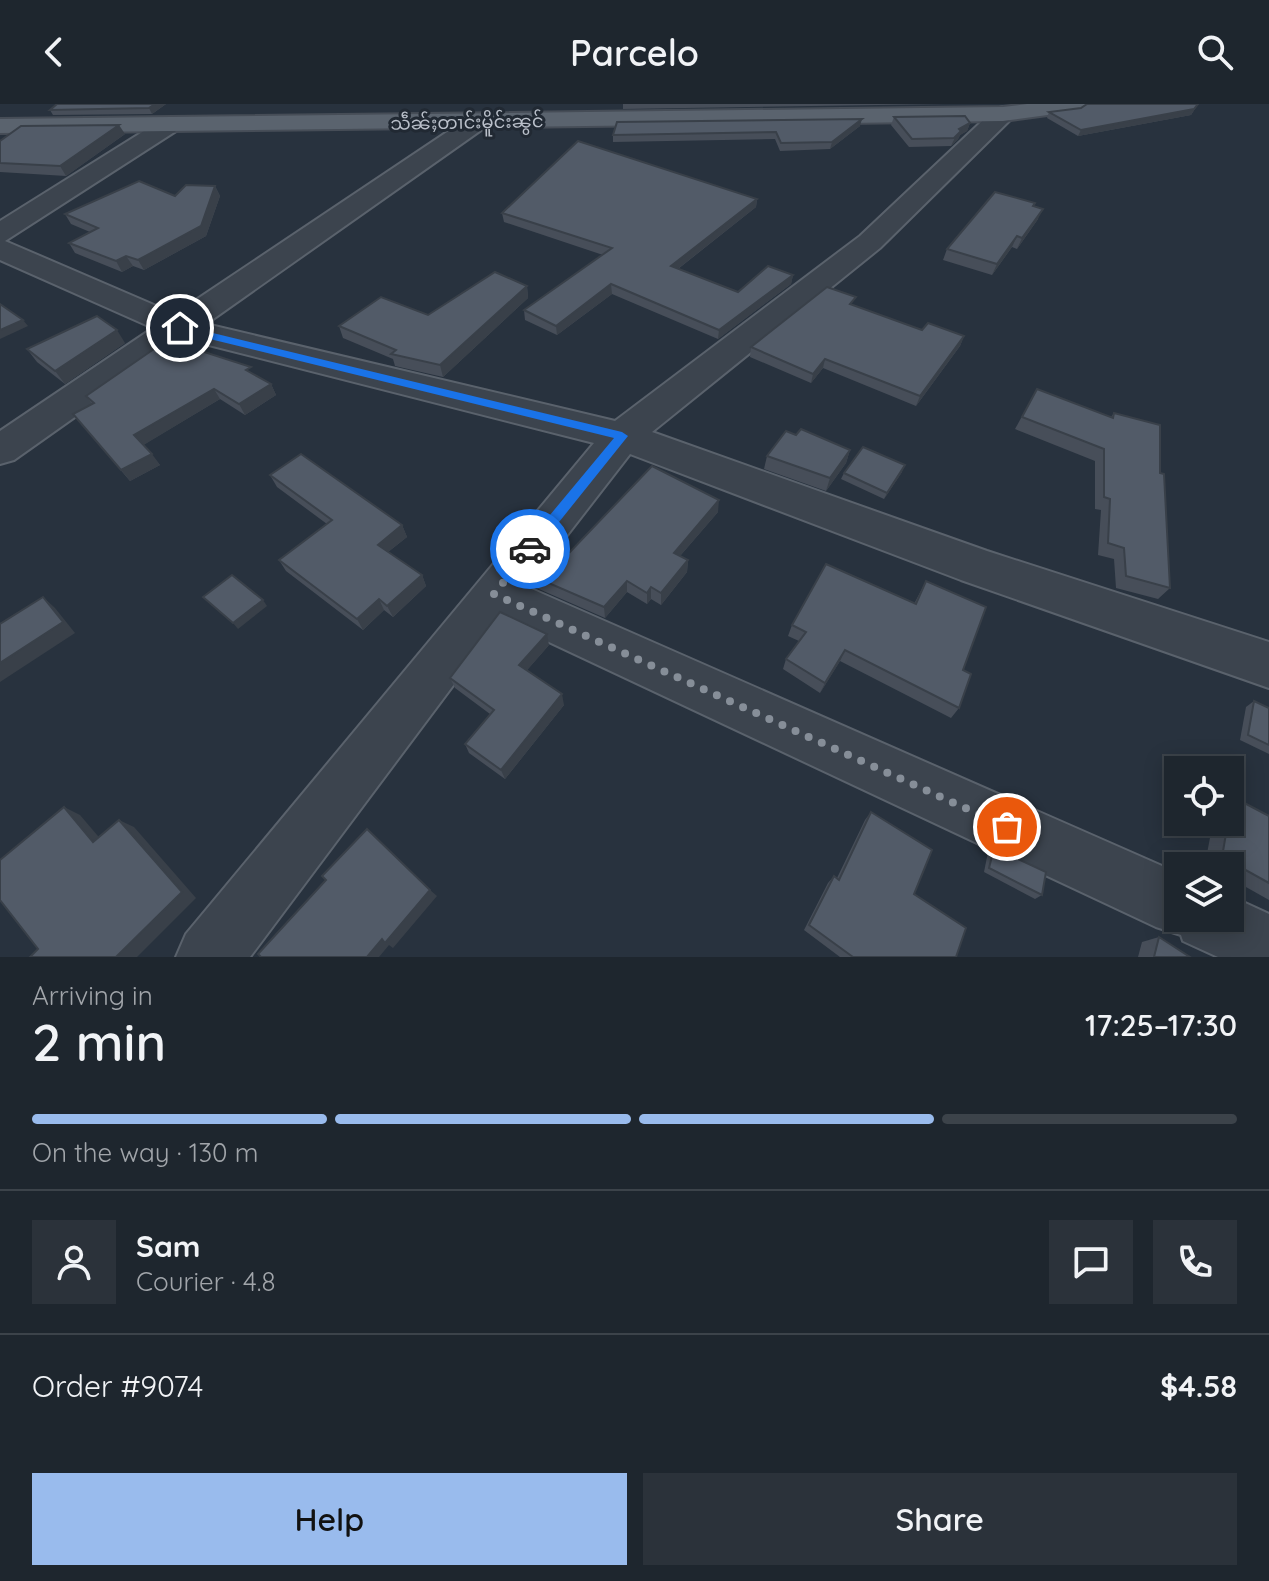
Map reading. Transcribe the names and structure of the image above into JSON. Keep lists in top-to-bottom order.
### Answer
{
  "streets": {
    "main road": ["သဵၼ်ႈတၢင်းမိူင်းၼွင်"]
  },
  "page": {
    "header": "Parcelo",
    "heading": ["2 min", "Arriving in", "17:25–17:30"],
    "panel": [
      "Sam",
      "Courier · 4.8",
      "Order #9074",
      "$4.58"
    ],
    "bar": "On the way · 130 m",
    "buttons": ["Help", "Share"]
  }
}
